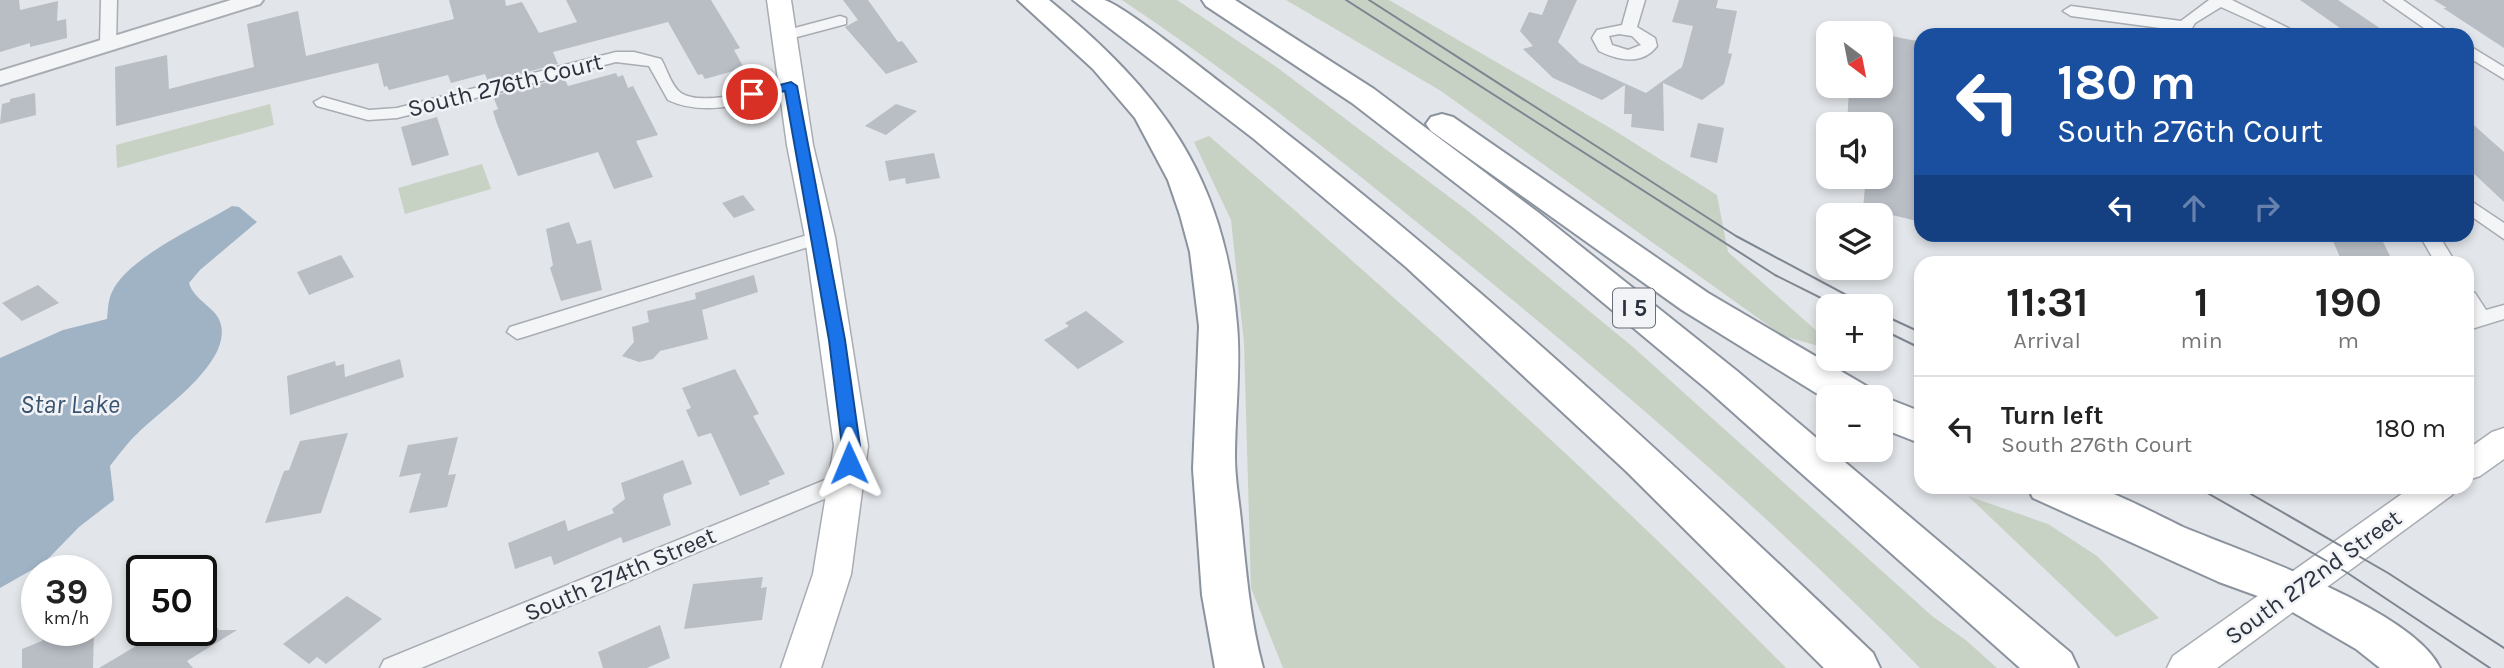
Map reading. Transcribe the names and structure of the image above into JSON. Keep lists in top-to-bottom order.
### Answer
{
  "streets": {
    "highway": ["I 5"],
    "main road": ["South 272nd Street"],
    "street": ["South 276th Court", "South 274th Street"]
  },
  "water": ["Star Lake"],
  "north": "bottom right",
  "page": {
    "map_buttons": ["+", "−"],
    "turn": ["180 m", "South 276th Court"],
    "eta": [
      "11:31",
      "Arrival",
      "1",
      "min",
      "190",
      "m"
    ],
    "list": [
      {
        "name": "Turn left",
        "note": "South 276th Court",
        "value": "180 m"
      }
    ],
    "speed": "39 km/h",
    "limit": "50"
  }
}
